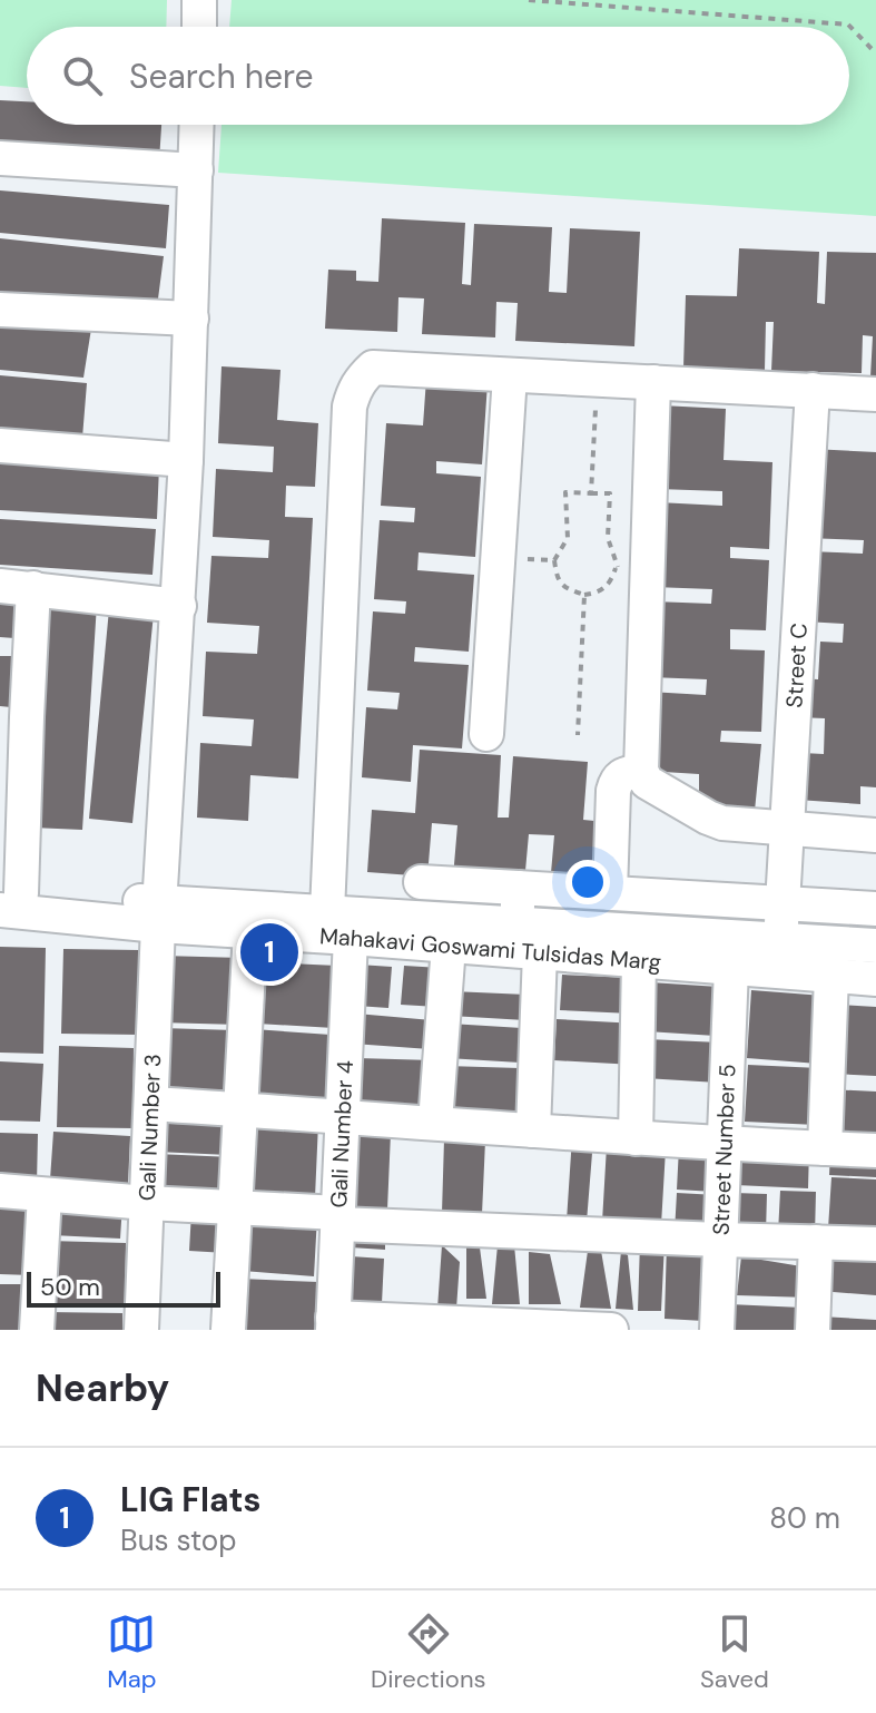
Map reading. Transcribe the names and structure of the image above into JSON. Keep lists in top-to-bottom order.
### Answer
{
  "streets": {
    "street": [
      "Street C",
      "Mahakavi Goswami Tulsidas Marg",
      "Gali Number 3",
      "Gali Number 4",
      "Street Number 5"
    ]
  },
  "crossings": [
    ["Street C", "Mahakavi Goswami Tulsidas Marg"],
    ["Mahakavi Goswami Tulsidas Marg", "Gali Number 3"],
    ["Mahakavi Goswami Tulsidas Marg", "Gali Number 4"],
    ["Mahakavi Goswami Tulsidas Marg", "Street Number 5"]
  ],
  "scale_bar": "50 m",
  "page": {
    "search": "Search here",
    "pins": "1",
    "scale": "50 m",
    "heading": "Nearby",
    "list": [
      {
        "mark": "1",
        "name": "LIG Flats",
        "note": "Bus stop",
        "value": "80 m"
      }
    ],
    "nav": ["Map", "Directions", "Saved"]
  }
}
